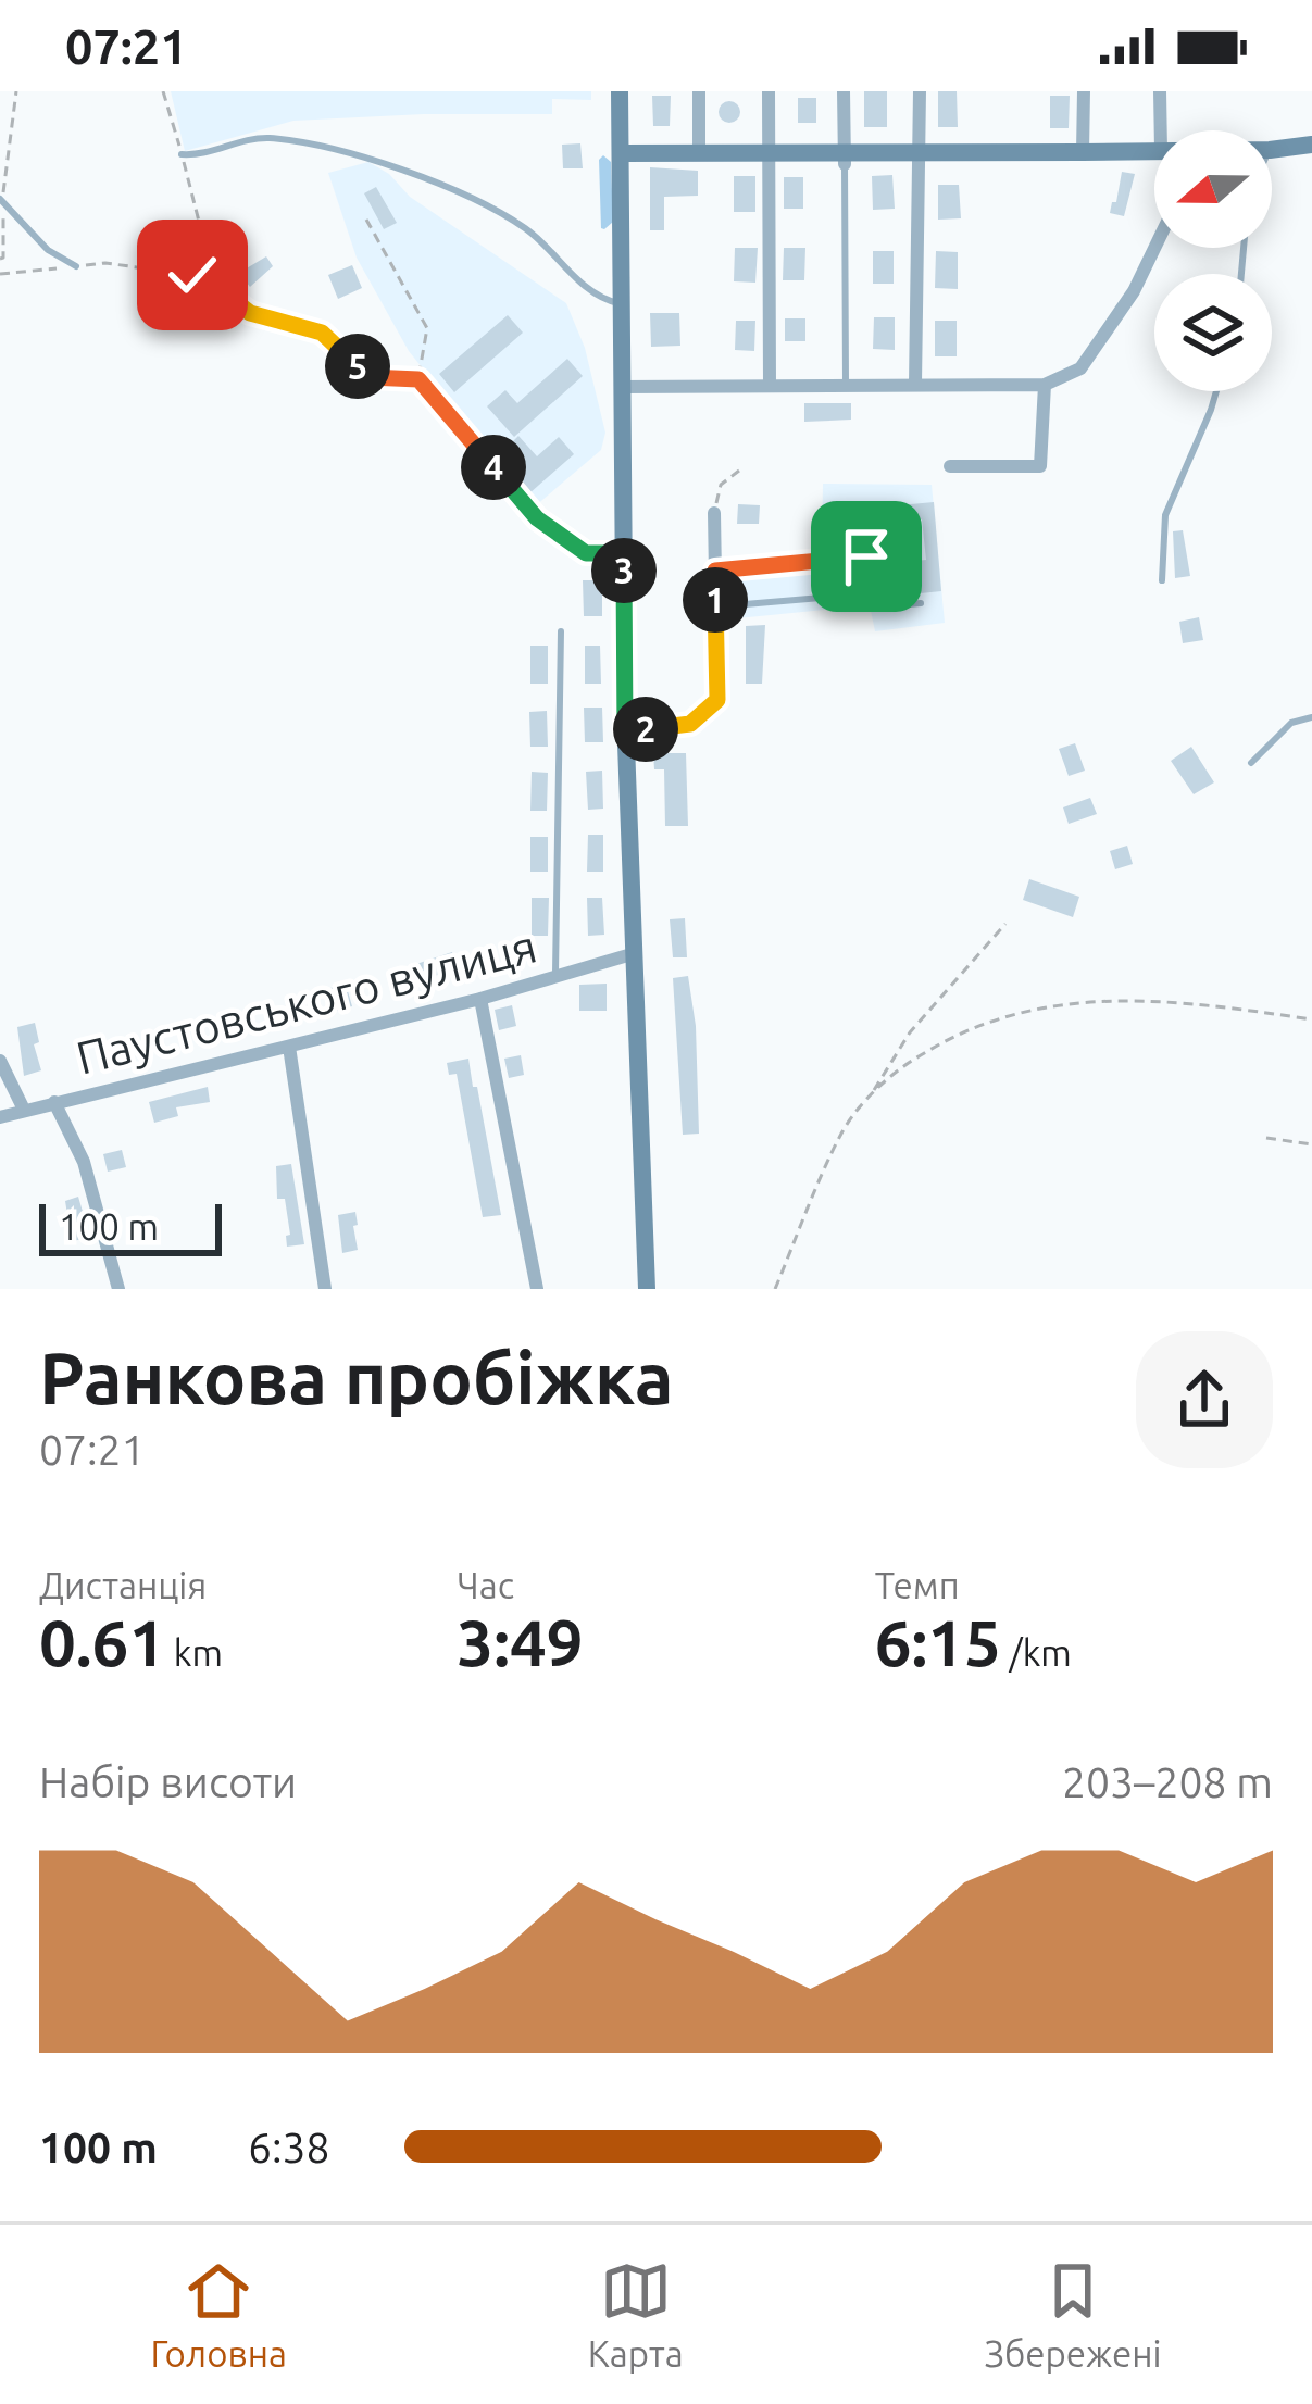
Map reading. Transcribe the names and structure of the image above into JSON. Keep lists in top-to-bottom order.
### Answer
{
  "streets": {
    "street": ["Паустовського вулиця"]
  },
  "scale_bar": "100 m",
  "north": "left",
  "page": {
    "status": "07:21",
    "pins": [
      "5",
      "4",
      "3",
      "1",
      "2"
    ],
    "scale": "100 m",
    "heading": ["Ранкова пробіжка", "07:21"],
    "stats": [
      ["Дистанція", "0.61 km"],
      ["Час", "3:49"],
      ["Темп", "6:15 /km"]
    ],
    "chart": ["Набір висоти", "203–208 m"],
    "list": [
      {
        "name": "100 m",
        "note": "6:38"
      }
    ],
    "tabs": ["Головна", "Карта", "Збережені"]
  }
}
